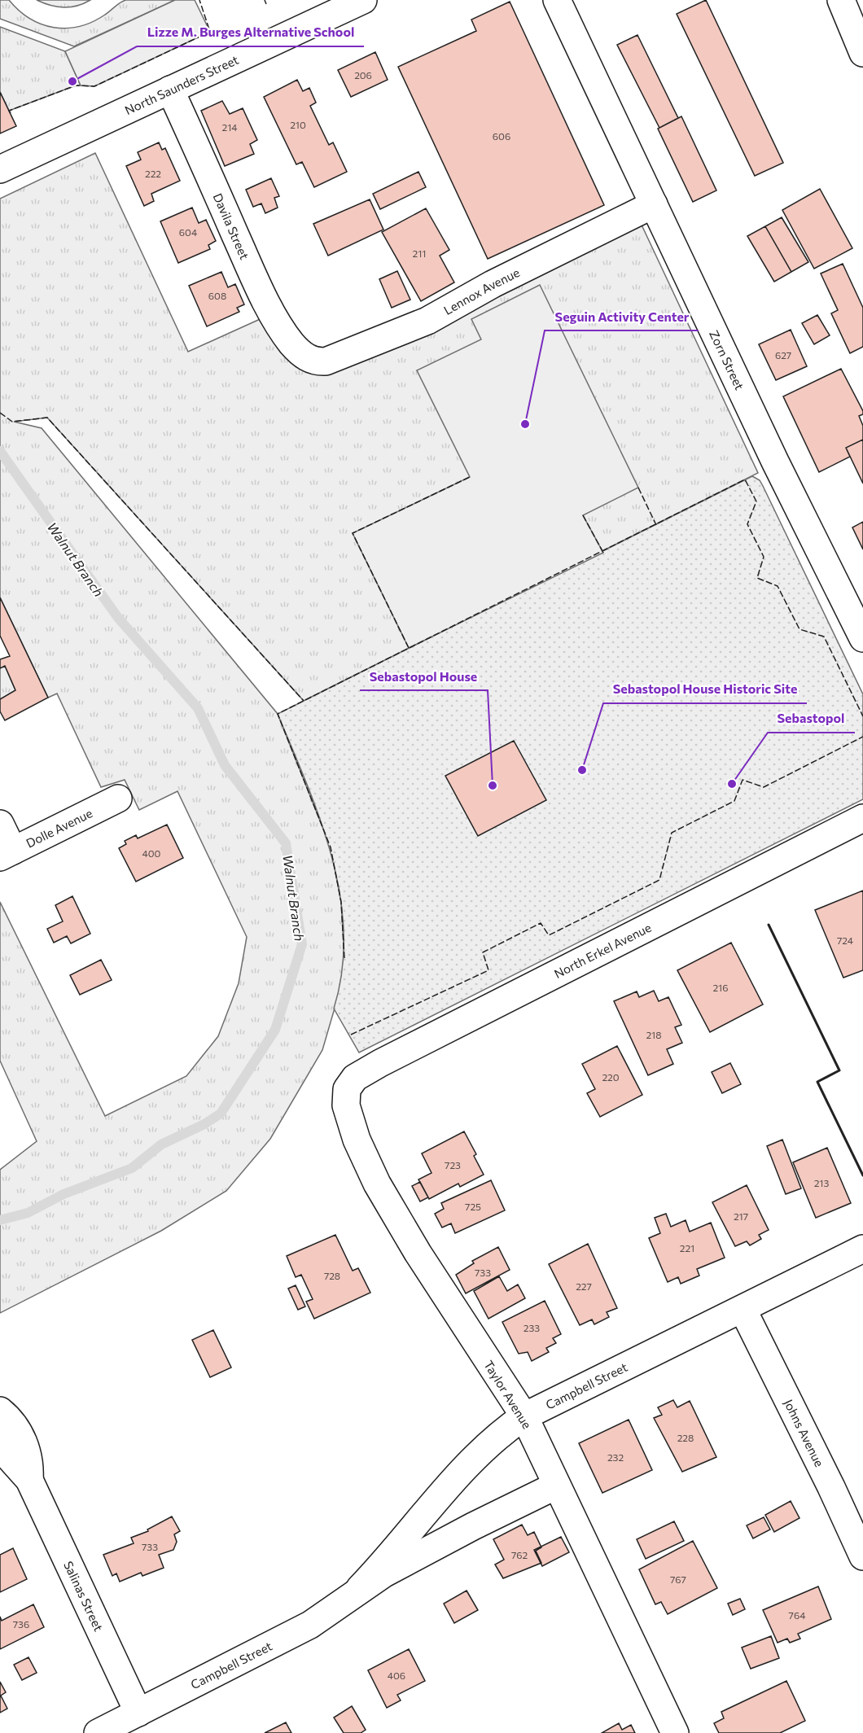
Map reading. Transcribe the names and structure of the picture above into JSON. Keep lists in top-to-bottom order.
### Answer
{
  "streets": {
    "street": [
      "North Saunders Street",
      "Davila Street",
      "Lennox Avenue",
      "Zorn Street",
      "Dolle Avenue",
      "North Erkel Avenue",
      "Campbell Street",
      "Taylor Avenue",
      "Johns Avenue",
      "Salinas Street"
    ]
  },
  "crossings": [
    ["North Saunders Street", "Davila Street"],
    ["Davila Street", "Lennox Avenue"],
    ["Lennox Avenue", "Zorn Street"],
    ["North Erkel Avenue", "Taylor Avenue"],
    ["Campbell Street", "Taylor Avenue"],
    ["Campbell Street", "Johns Avenue"],
    ["Campbell Street", "Salinas Street"]
  ],
  "water": ["Walnut Branch"],
  "places": [
    "Lizze M. Burges Alternative School",
    "Seguin Activity Center",
    "Sebastopol House Historic Site",
    "Sebastopol",
    "Sebastopol House"
  ],
  "house_numbers": [
    "206",
    "210",
    "214",
    "606",
    "222",
    "604",
    "211",
    "608",
    "627",
    "400",
    "724",
    "216",
    "218",
    "220",
    "723",
    "213",
    "725",
    "217",
    "221",
    "733",
    "728",
    "227",
    "233",
    "228",
    "232",
    "733",
    "762",
    "767",
    "764",
    "736",
    "406"
  ]
}
